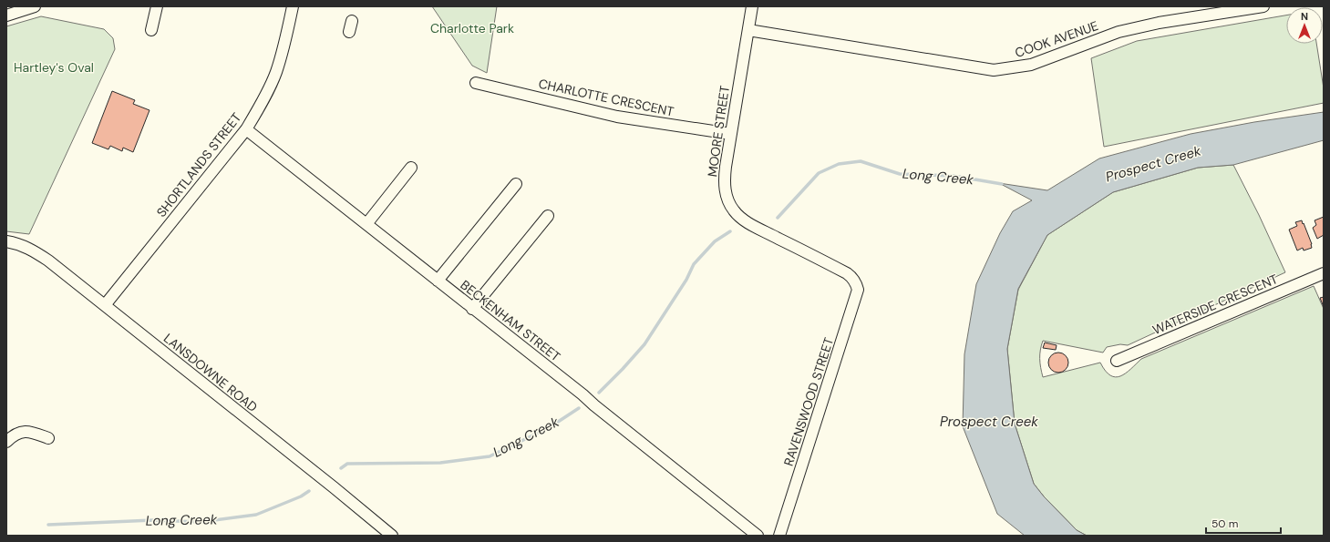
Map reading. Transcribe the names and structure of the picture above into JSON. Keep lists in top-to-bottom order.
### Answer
{
  "streets": {
    "street": [
      "COOK AVENUE",
      "CHARLOTTE CRESCENT",
      "MOORE STREET",
      "SHORTLANDS STREET",
      "WATERSIDE CRESCENT",
      "BECKENHAM STREET",
      "LANSDOWNE ROAD",
      "RAVENSWOOD STREET"
    ]
  },
  "crossings": [
    ["COOK AVENUE", "MOORE STREET"],
    ["CHARLOTTE CRESCENT", "MOORE STREET"],
    ["MOORE STREET", "RAVENSWOOD STREET"],
    ["SHORTLANDS STREET", "BECKENHAM STREET"],
    ["SHORTLANDS STREET", "LANSDOWNE ROAD"]
  ],
  "water": ["Prospect Creek", "Long Creek"],
  "parks": ["Charlotte Park", "Hartley's Oval"],
  "scale_bar": "50 m",
  "north": "top"
}
